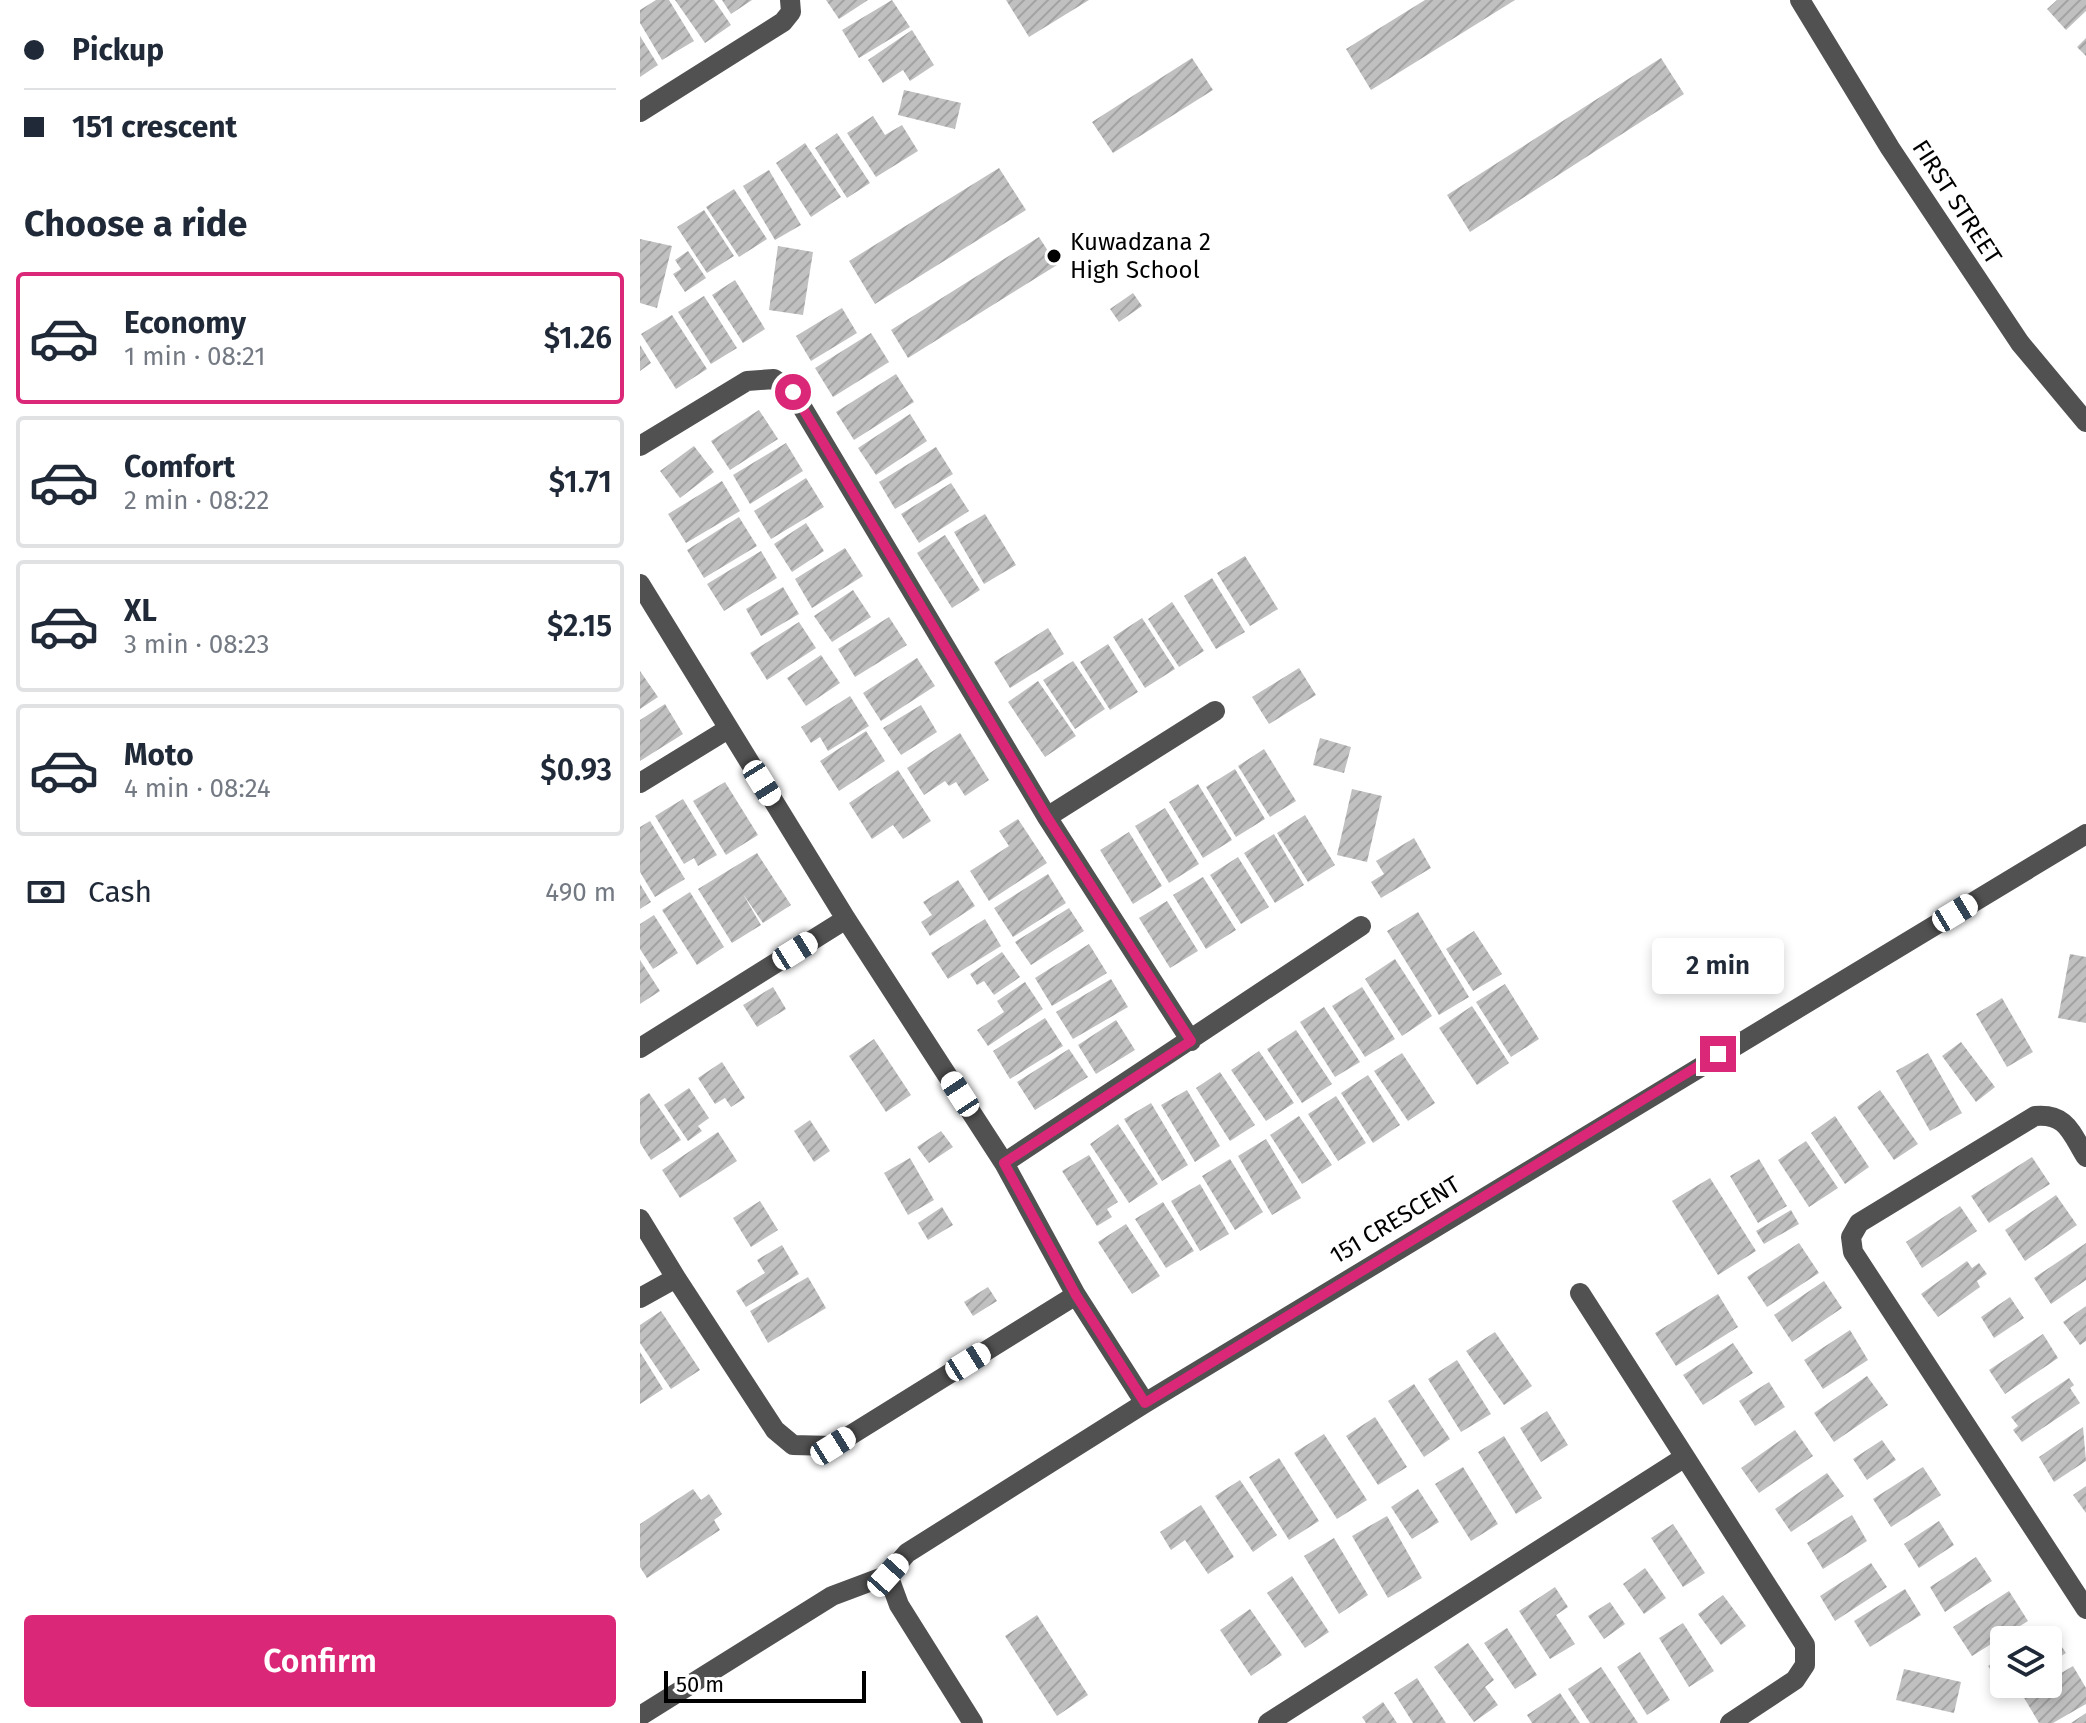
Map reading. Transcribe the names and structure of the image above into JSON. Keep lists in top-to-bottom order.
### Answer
{
  "streets": {
    "street": ["FIRST STREET", "151 CRESCENT"]
  },
  "places": ["Kuwadzana 2 High School"],
  "scale_bar": "50 m",
  "page": {
    "banner": ["Pickup", "151 crescent"],
    "heading": "Choose a ride",
    "list": [
      {
        "name": "Economy",
        "note": "1 min · 08:21",
        "value": "$1.26"
      },
      {
        "name": "Comfort",
        "note": "2 min · 08:22",
        "value": "$1.71"
      },
      {
        "name": "XL",
        "note": "3 min · 08:23",
        "value": "$2.15"
      },
      {
        "name": "Moto",
        "note": "4 min · 08:24",
        "value": "$0.93"
      }
    ],
    "pay": ["Cash", "490 m"],
    "bubble": "2 min",
    "buttons": "Confirm",
    "scale": "50 m"
  }
}
